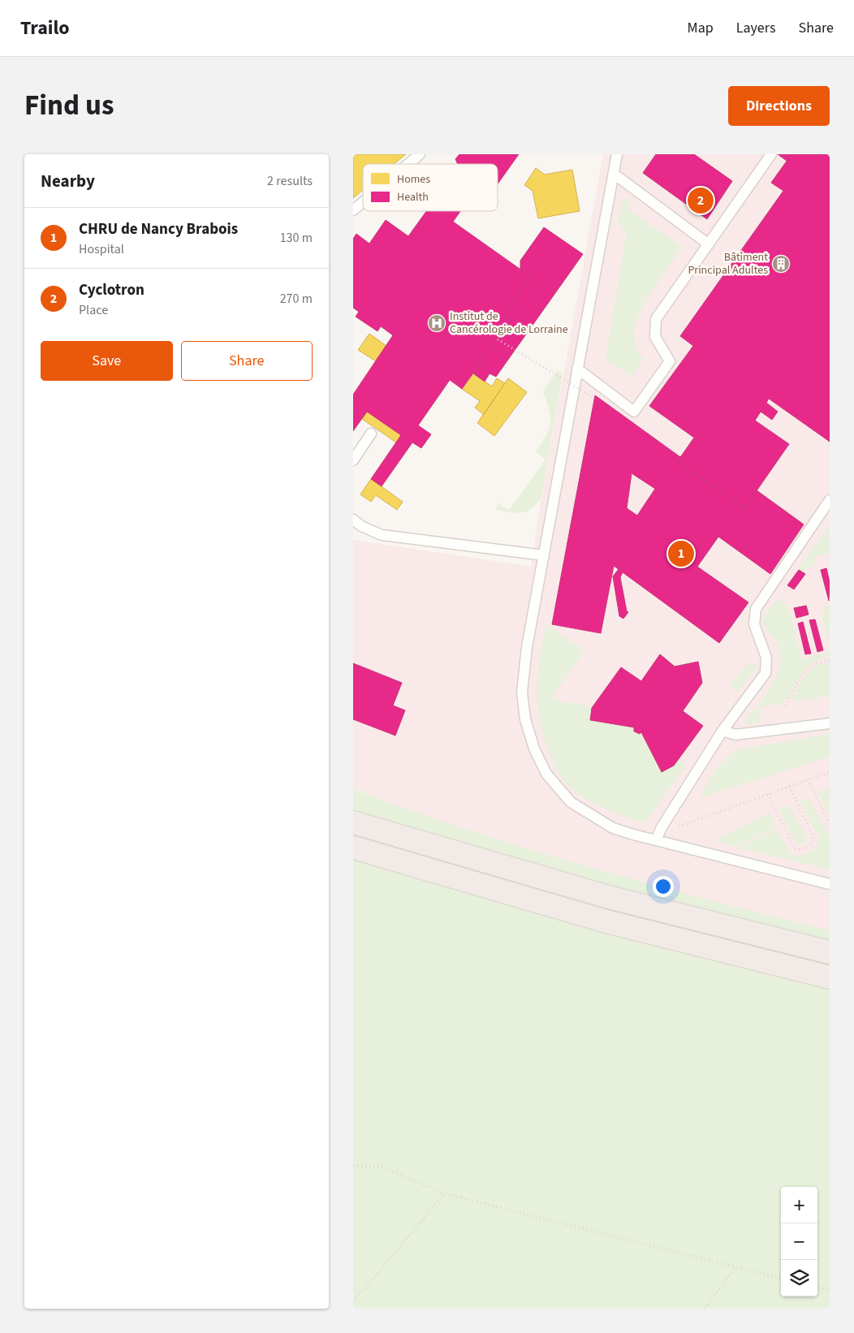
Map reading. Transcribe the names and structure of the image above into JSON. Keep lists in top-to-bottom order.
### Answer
{
  "places": {
    "building": ["Bâtiment Principal Adultes"],
    "hospital": ["Institut de Cancérologie de Lorraine"]
  },
  "legend": ["Homes", "Health"],
  "page": {
    "header": "Trailo",
    "nav": ["Map", "Layers", "Share"],
    "title": "Find us",
    "buttons": [
      "Directions",
      ["Save", "Share"]
    ],
    "heading": ["Nearby", "2 results"],
    "pins": ["2", "1"],
    "list": [
      {
        "mark": "1",
        "name": "CHRU de Nancy Brabois",
        "note": "Hospital",
        "value": "130 m"
      },
      {
        "mark": "2",
        "name": "Cyclotron",
        "note": "Place",
        "value": "270 m"
      }
    ],
    "map_buttons": ["+", "−"]
  }
}
